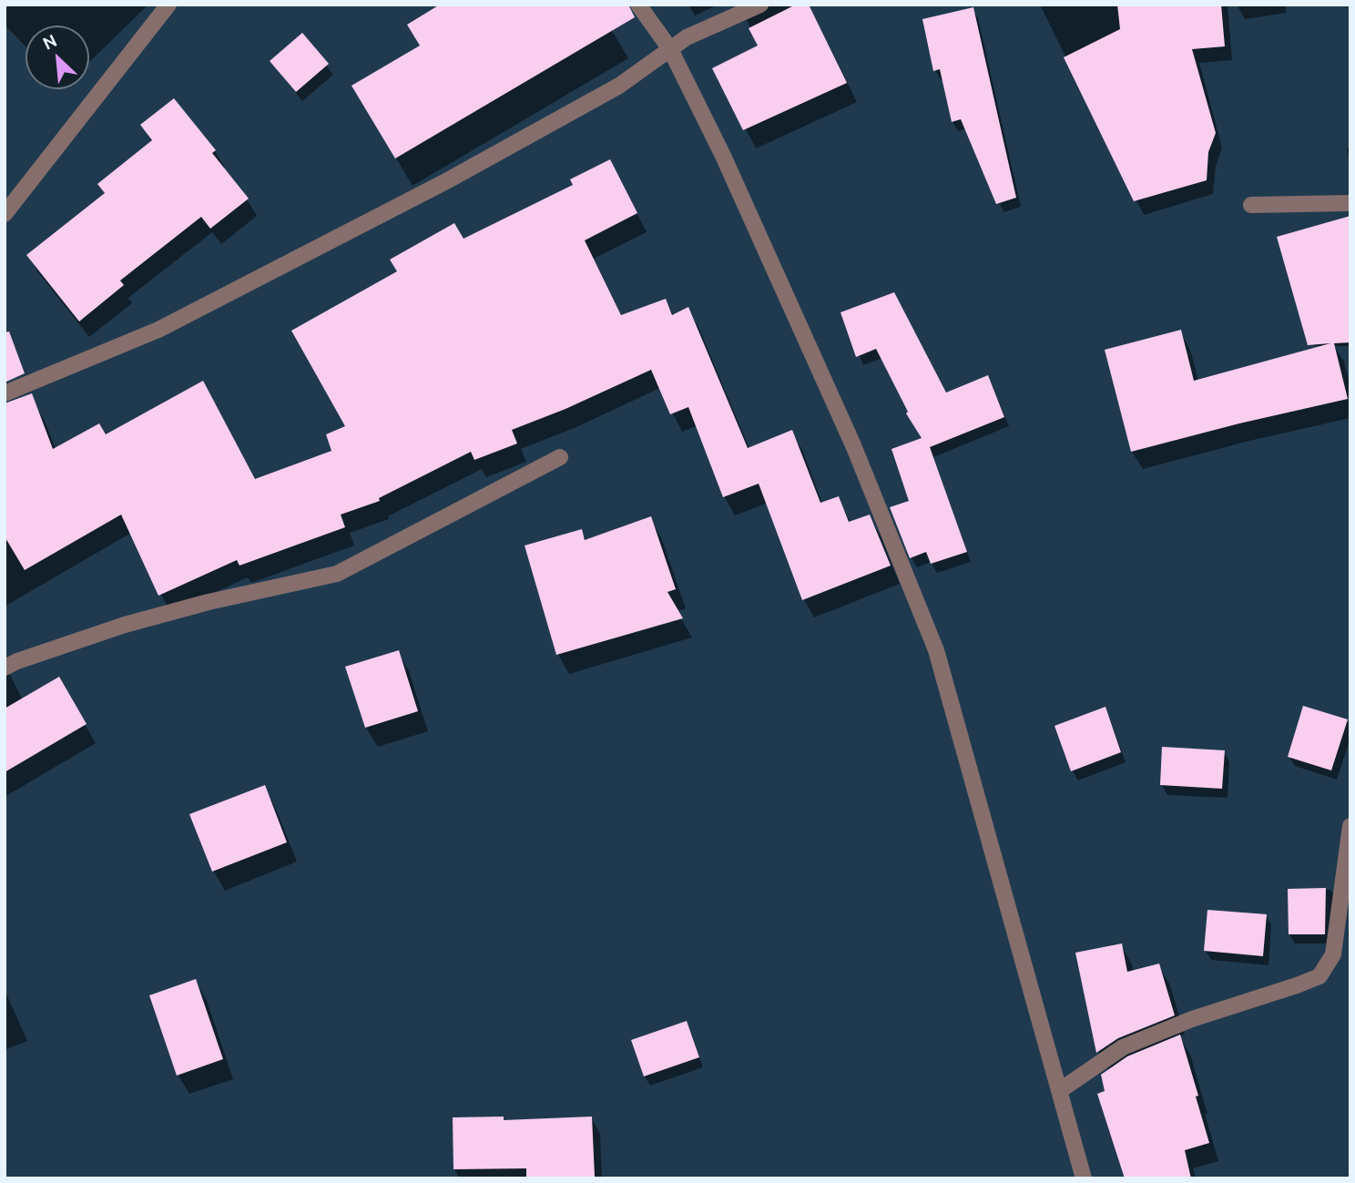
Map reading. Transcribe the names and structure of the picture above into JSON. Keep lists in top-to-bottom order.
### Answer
{
  "north": "top left"
}
